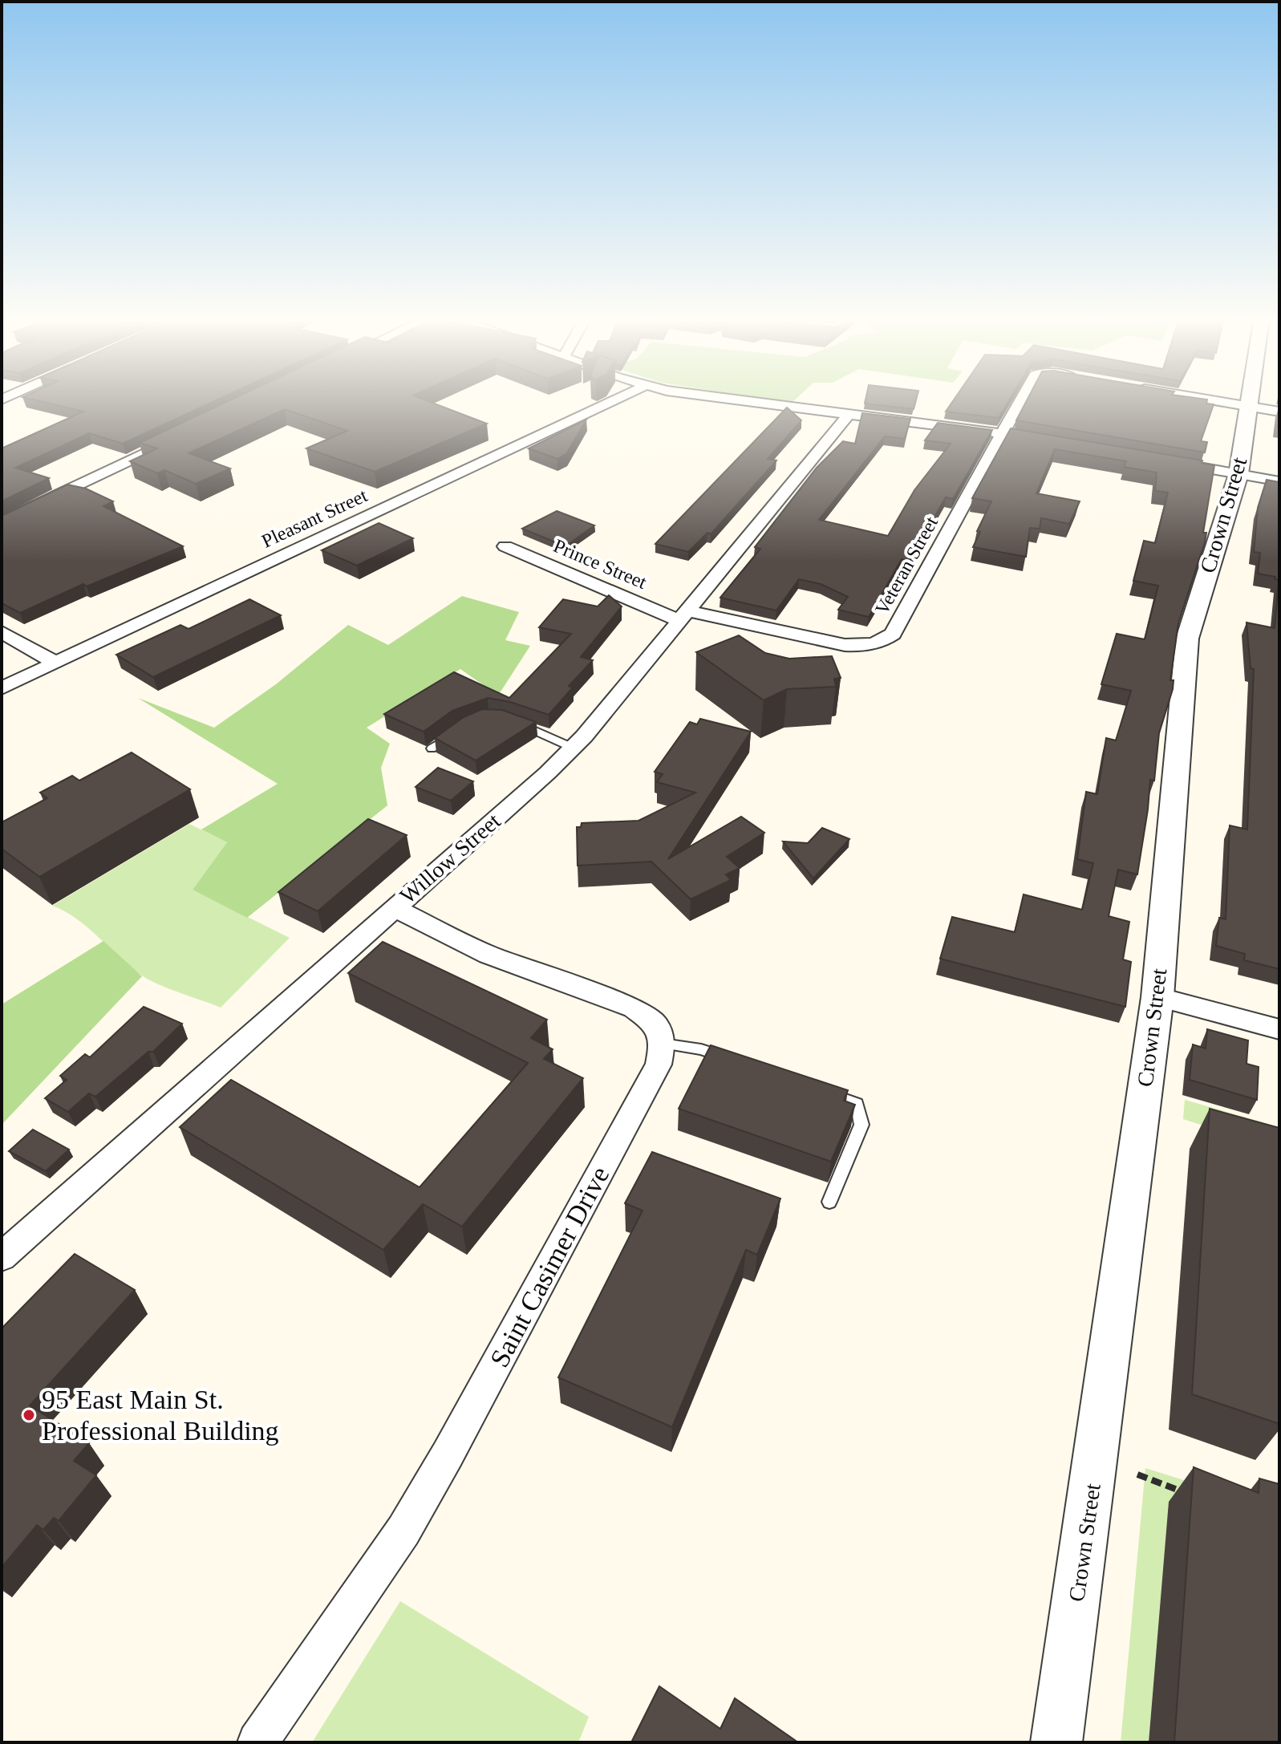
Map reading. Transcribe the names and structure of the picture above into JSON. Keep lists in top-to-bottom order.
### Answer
{
  "streets": {
    "street": [
      "Crown Street",
      "Pleasant Street",
      "Prince Street",
      "Veteran Street",
      "Willow Street",
      "Saint Casimer Drive"
    ]
  },
  "crossings": [
    ["Prince Street", "Veteran Street"],
    ["Prince Street", "Willow Street"],
    ["Veteran Street", "Willow Street"]
  ],
  "places": ["95 East Main St. Professional Building"]
}
